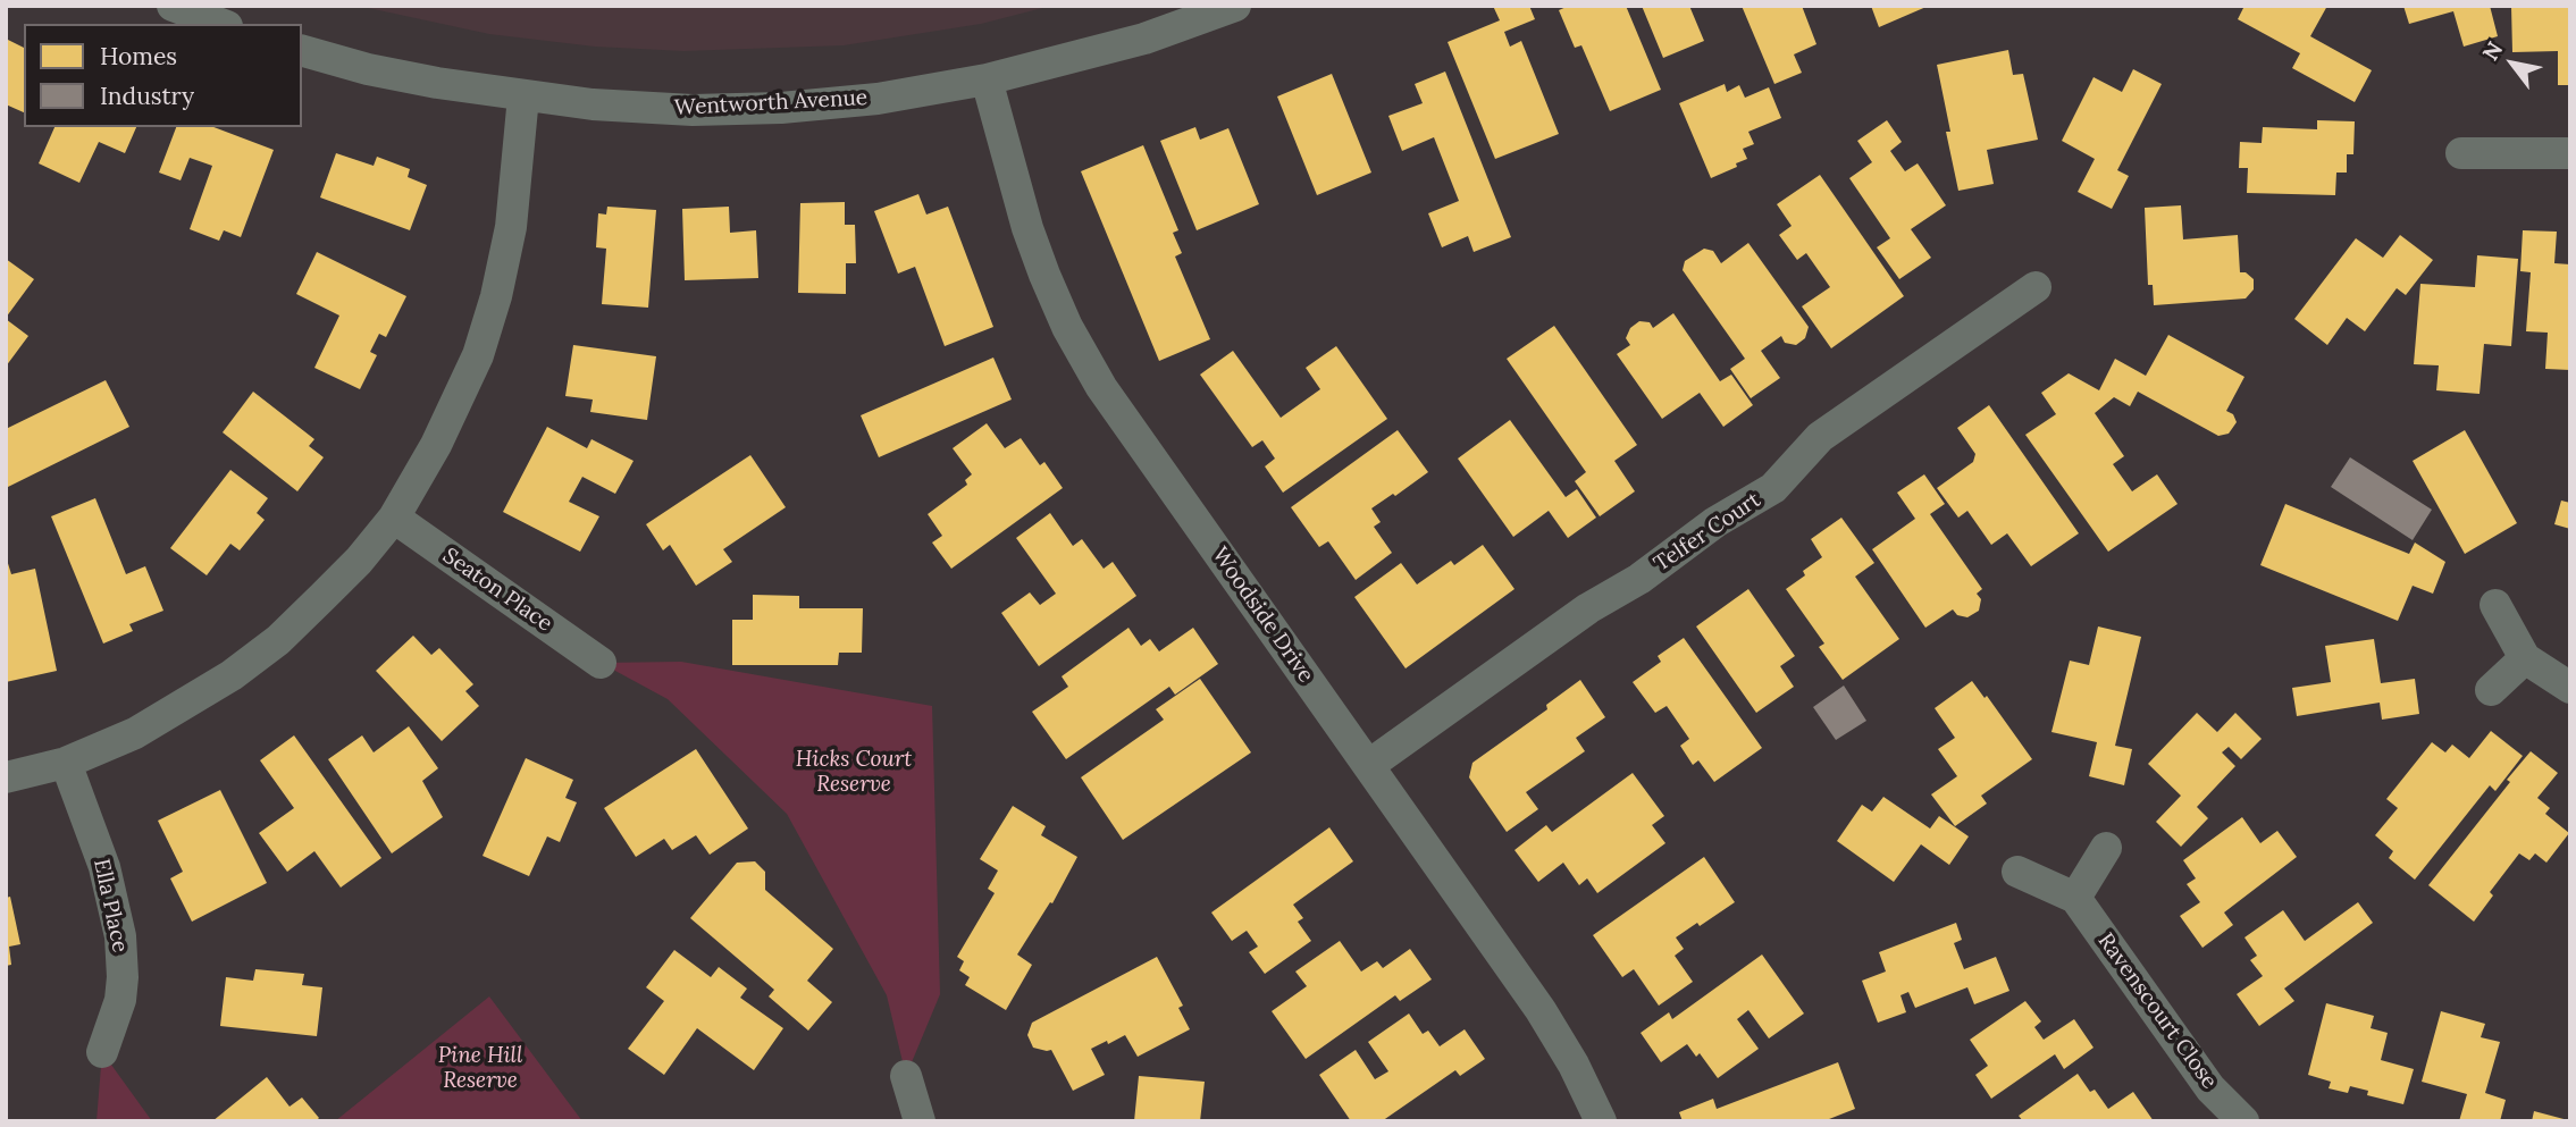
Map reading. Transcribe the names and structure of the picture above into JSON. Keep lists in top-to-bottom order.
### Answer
{
  "streets": {
    "street": [
      "Wentworth Avenue",
      "Telfer Court",
      "Seaton Place",
      "Woodside Drive",
      "Ella Place",
      "Ravenscourt Close"
    ]
  },
  "crossings": [
    ["Wentworth Avenue", "Woodside Drive"],
    ["Telfer Court", "Woodside Drive"]
  ],
  "parks": ["Hicks Court Reserve", "Pine Hill Reserve"],
  "legend": ["Homes", "Industry"],
  "north": "top left"
}
